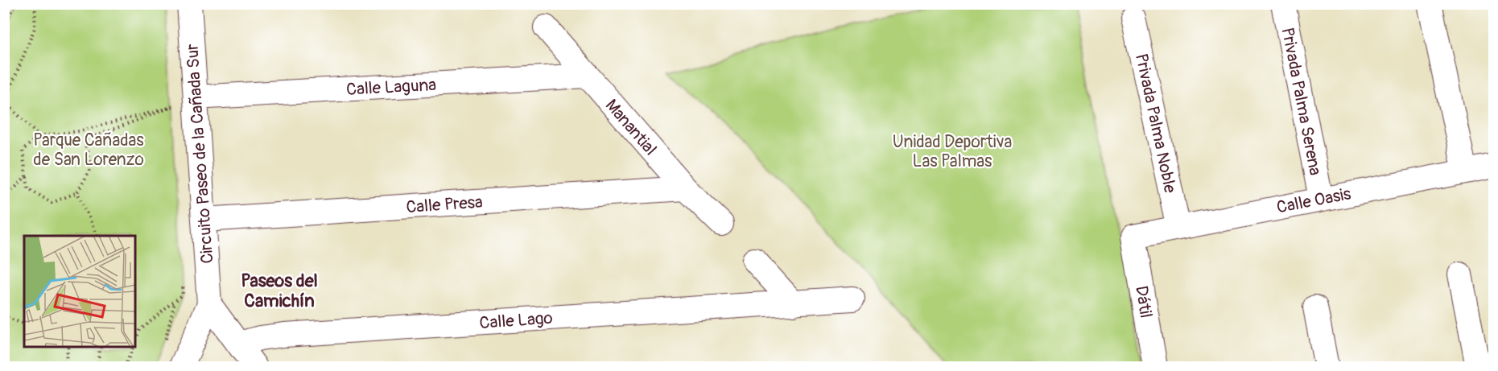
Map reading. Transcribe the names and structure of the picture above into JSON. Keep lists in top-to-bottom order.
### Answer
{
  "streets": {
    "street": [
      "Calle Laguna",
      "Privada Palma Serena",
      "Privada Palma Noble",
      "Manantial",
      "Circuito Paseo de la Cañada Sur",
      "Calle Oasis",
      "Calle Presa",
      "Dátil",
      "Calle Lago"
    ]
  },
  "crossings": [
    ["Calle Laguna", "Manantial"],
    ["Calle Laguna", "Circuito Paseo de la Cañada Sur"],
    ["Privada Palma Serena", "Calle Oasis"],
    ["Privada Palma Noble", "Calle Oasis"],
    ["Manantial", "Calle Presa"],
    ["Circuito Paseo de la Cañada Sur", "Calle Presa"],
    ["Calle Oasis", "Dátil"]
  ],
  "districts": ["Paseos del Camichín"],
  "parks": ["Parque Cañadas de San Lorenzo", "Unidad Deportiva Las Palmas"]
}
